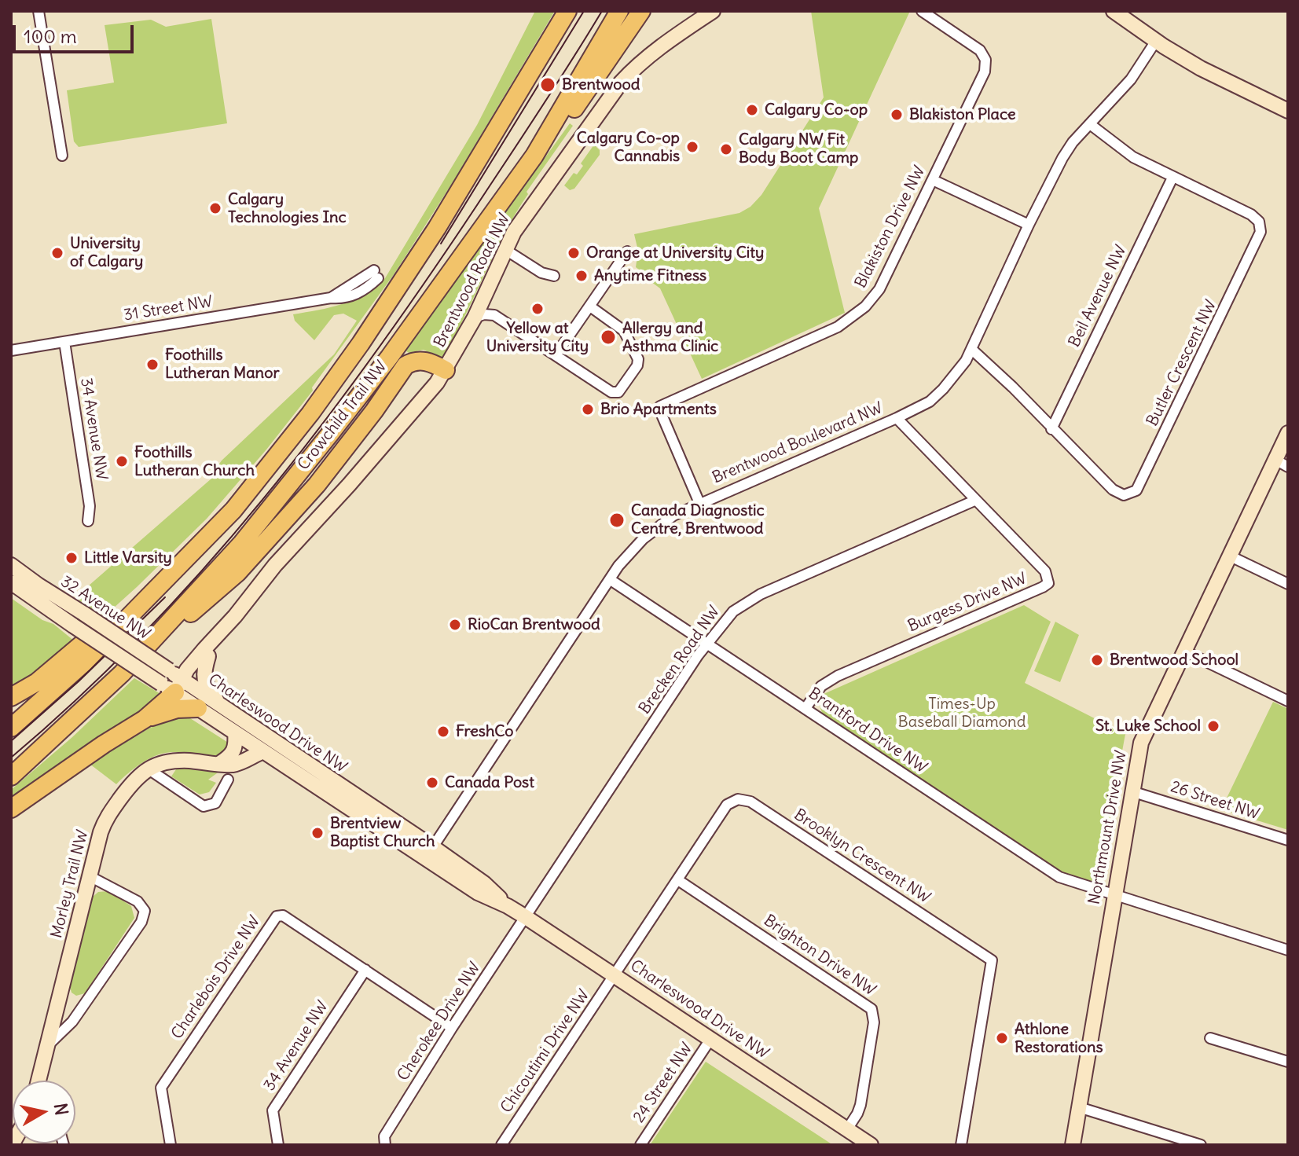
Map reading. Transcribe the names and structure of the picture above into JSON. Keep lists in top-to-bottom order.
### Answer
{
  "streets": {
    "highway": ["Crowchild Trail NW"],
    "street": [
      "Blakiston Drive NW",
      "Brentwood Road NW",
      "Beil Avenue NW",
      "31 Street NW",
      "Butler Crescent NW",
      "34 Avenue NW",
      "Brentwood Boulevard NW",
      "Burgess Drive NW",
      "32 Avenue NW",
      "Brecken Road NW",
      "Charleswood Drive NW",
      "Brantford Drive NW",
      "26 Street NW",
      "Northmount Drive NW",
      "Brooklyn Crescent NW",
      "Morley Trail NW",
      "Brighton Drive NW",
      "Charlebois Drive NW",
      "Cherokee Drive NW",
      "Chicoutimi Drive NW",
      "24 Street NW"
    ]
  },
  "crossings": [
    ["Blakiston Drive NW", "Brentwood Boulevard NW"],
    ["Brentwood Road NW", "32 Avenue NW"],
    ["Brentwood Road NW", "Charleswood Drive NW"],
    ["Beil Avenue NW", "Butler Crescent NW"],
    ["31 Street NW", "34 Avenue NW"],
    ["Butler Crescent NW", "Brentwood Boulevard NW"],
    ["34 Avenue NW", "Charlebois Drive NW"],
    ["Brentwood Boulevard NW", "Burgess Drive NW"],
    ["Brentwood Boulevard NW", "Charleswood Drive NW"],
    ["Brentwood Boulevard NW", "Brantford Drive NW"],
    ["Burgess Drive NW", "Brecken Road NW"],
    ["Burgess Drive NW", "Brantford Drive NW"],
    ["32 Avenue NW", "Charleswood Drive NW"],
    ["Brecken Road NW", "Charleswood Drive NW"],
    ["Brecken Road NW", "Brantford Drive NW"],
    ["Brecken Road NW", "Cherokee Drive NW"],
    ["Charleswood Drive NW", "Brooklyn Crescent NW"],
    ["Charleswood Drive NW", "Brighton Drive NW"],
    ["Charleswood Drive NW", "Cherokee Drive NW"],
    ["Charleswood Drive NW", "Chicoutimi Drive NW"],
    ["Charleswood Drive NW", "24 Street NW"],
    ["Brantford Drive NW", "Northmount Drive NW"],
    ["26 Street NW", "Northmount Drive NW"],
    ["Brooklyn Crescent NW", "Brighton Drive NW"],
    ["Brooklyn Crescent NW", "Chicoutimi Drive NW"],
    ["Charlebois Drive NW", "Cherokee Drive NW"]
  ],
  "parks": ["Times-Up Baseball Diamond"],
  "places": [
    "Brentwood",
    "Calgary Co-op",
    "Blakiston Place",
    "Calgary Co-op Cannabis",
    "Calgary NW Fit Body Boot Camp",
    "Calgary Technologies Inc",
    "University of Calgary",
    "Orange at University City",
    "Anytime Fitness",
    "Yellow at University City",
    "Allergy and Asthma Clinic",
    "Foothills Lutheran Manor",
    "Brio Apartments",
    "Foothills Lutheran Church",
    "Canada Diagnostic Centre, Brentwood",
    "Little Varsity",
    "RioCan Brentwood",
    "Brentwood School",
    "St. Luke School",
    "FreshCo",
    "Canada Post",
    "Brentview Baptist Church",
    "Athlone Restorations"
  ],
  "scale_bar": "100 m",
  "north": "right"
}
